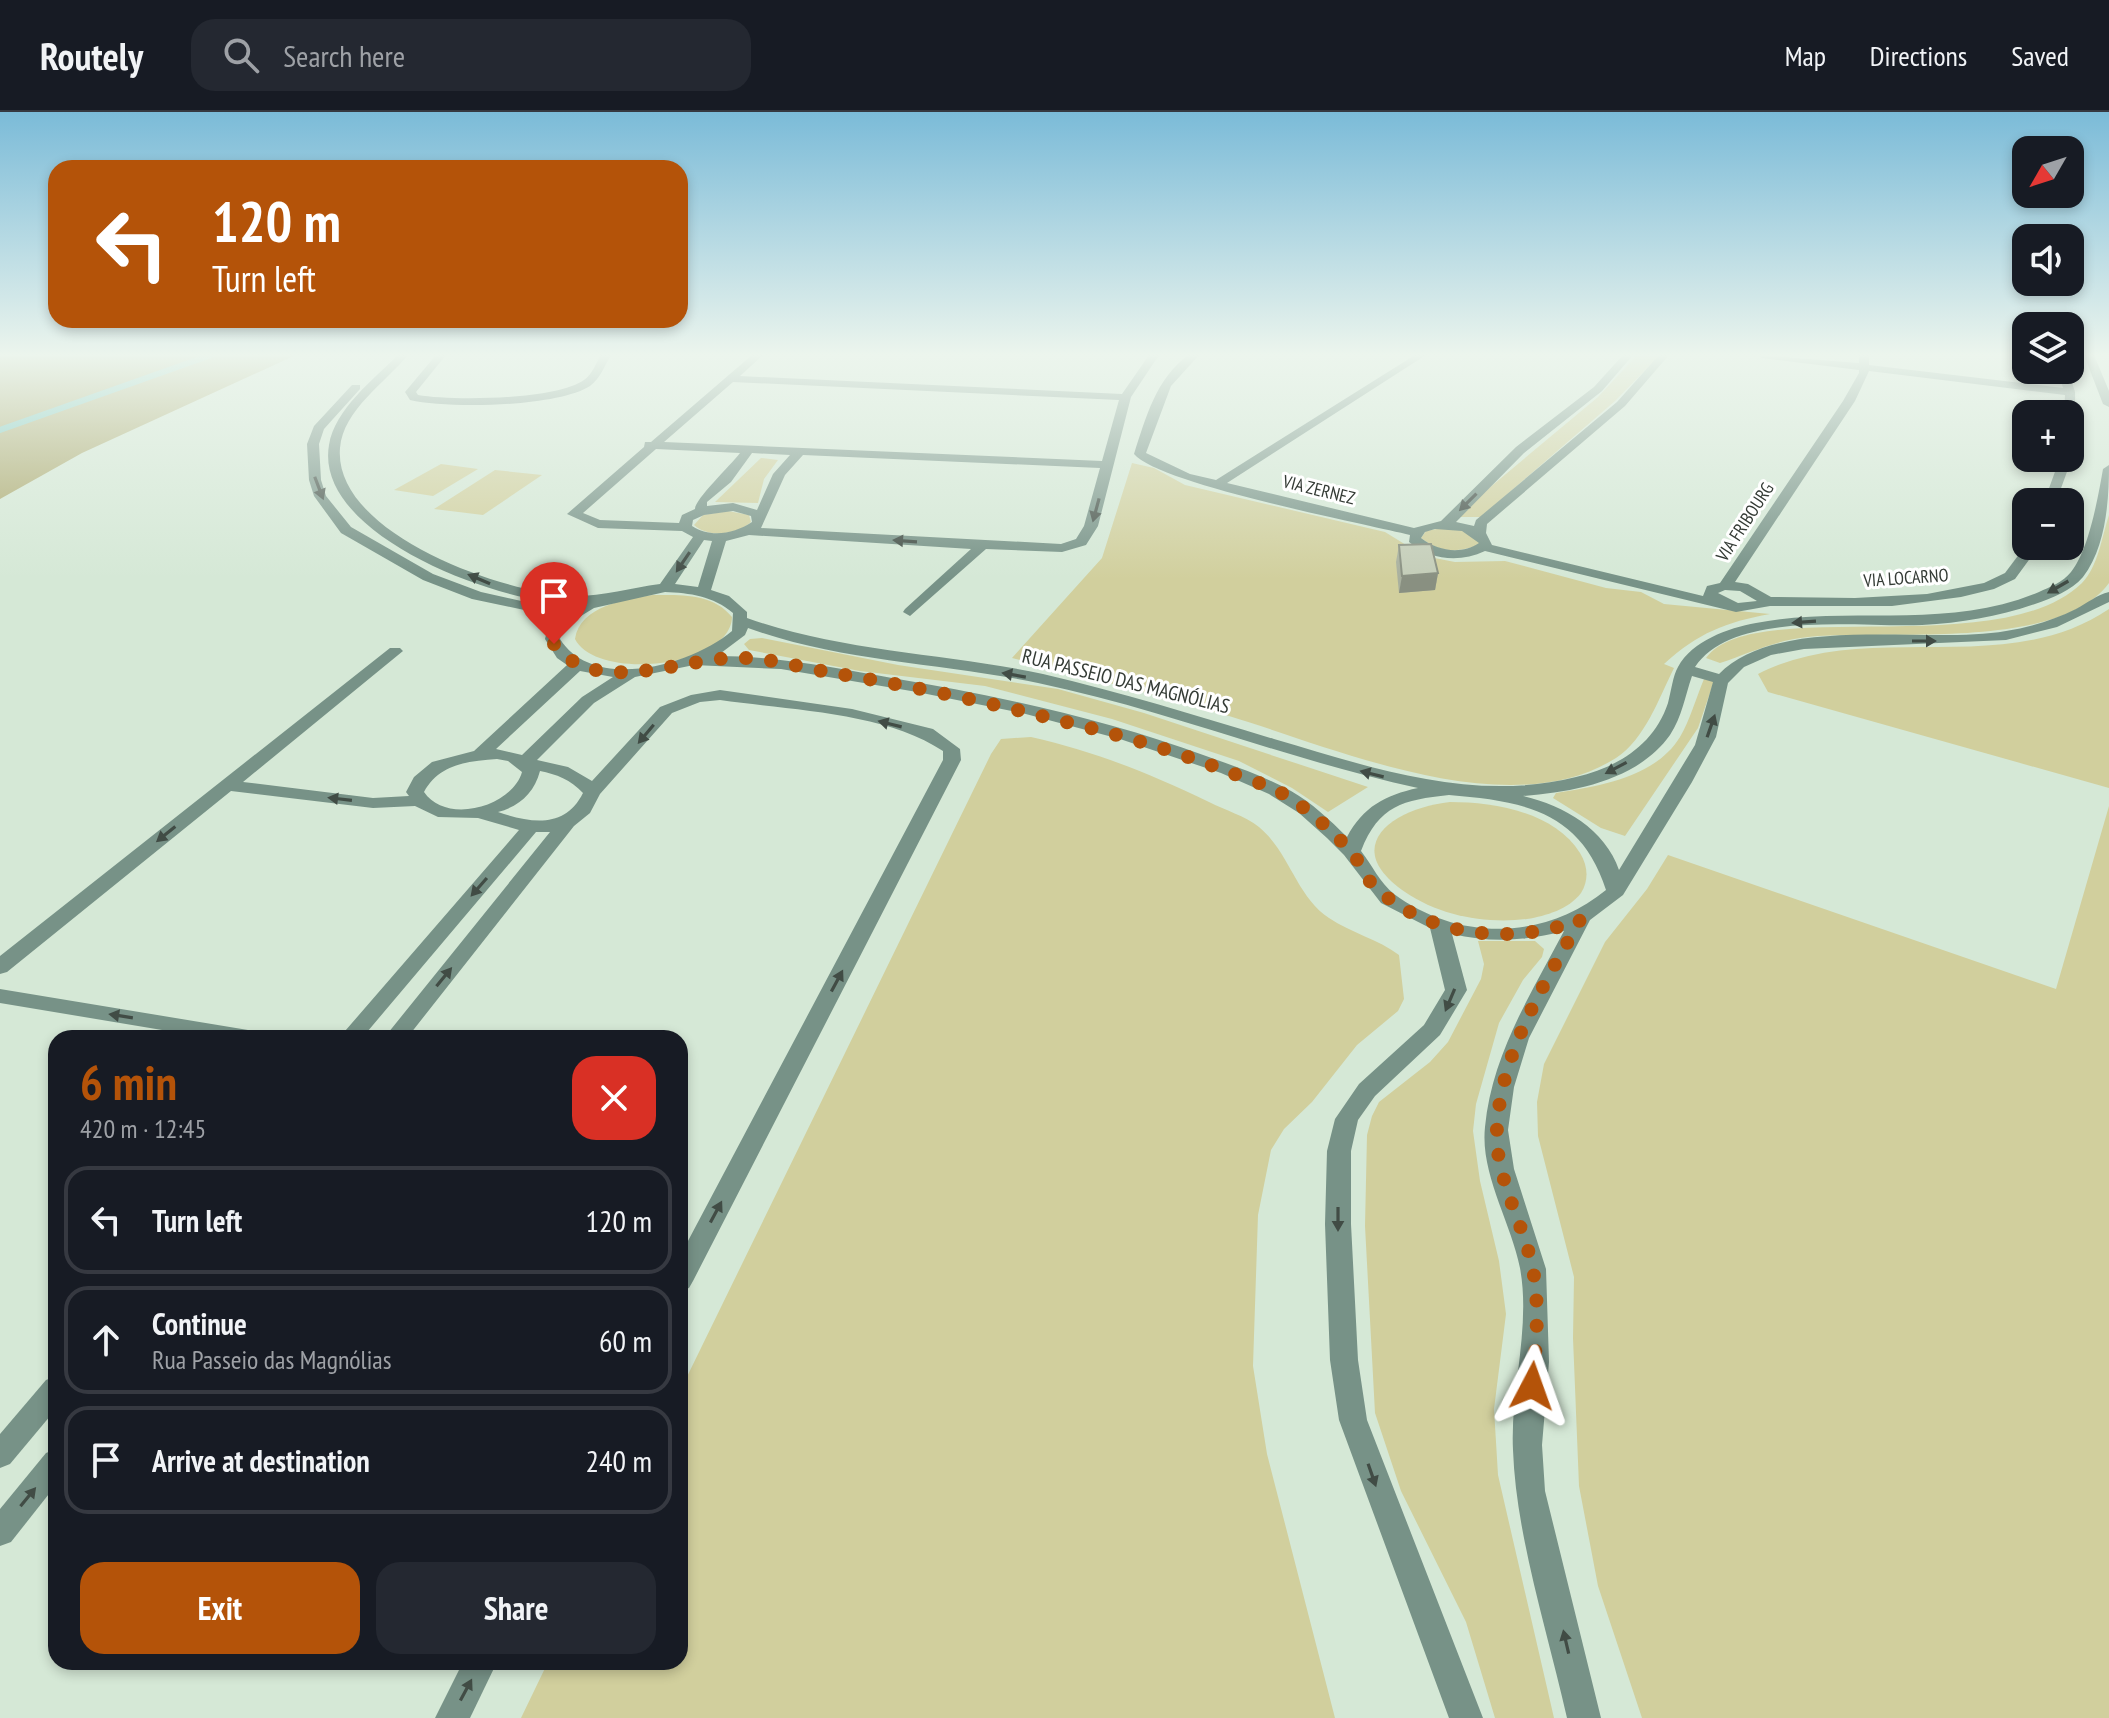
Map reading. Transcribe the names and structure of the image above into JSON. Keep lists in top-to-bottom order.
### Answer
{
  "streets": {
    "street": [
      "VIA ZERNEZ",
      "VIA FRIBOURG",
      "VIA LOCARNO",
      "RUA PASSEIO DAS MAGNÓLIAS"
    ]
  },
  "crossings": [
    ["VIA FRIBOURG", "VIA LOCARNO"]
  ],
  "north": "bottom left",
  "page": {
    "header": "Routely",
    "search": "Search here",
    "nav": ["Map", "Directions", "Saved"],
    "map_buttons": ["+", "−"],
    "turn": ["120 m", "Turn left"],
    "heading": ["6 min", "420 m · 12:45"],
    "list": [
      {
        "name": "Turn left",
        "value": "120 m"
      },
      {
        "name": "Continue",
        "note": "Rua Passeio das Magnólias",
        "value": "60 m"
      },
      {
        "name": "Arrive at destination",
        "value": "240 m"
      }
    ],
    "buttons": ["Exit", "Share"]
  }
}
